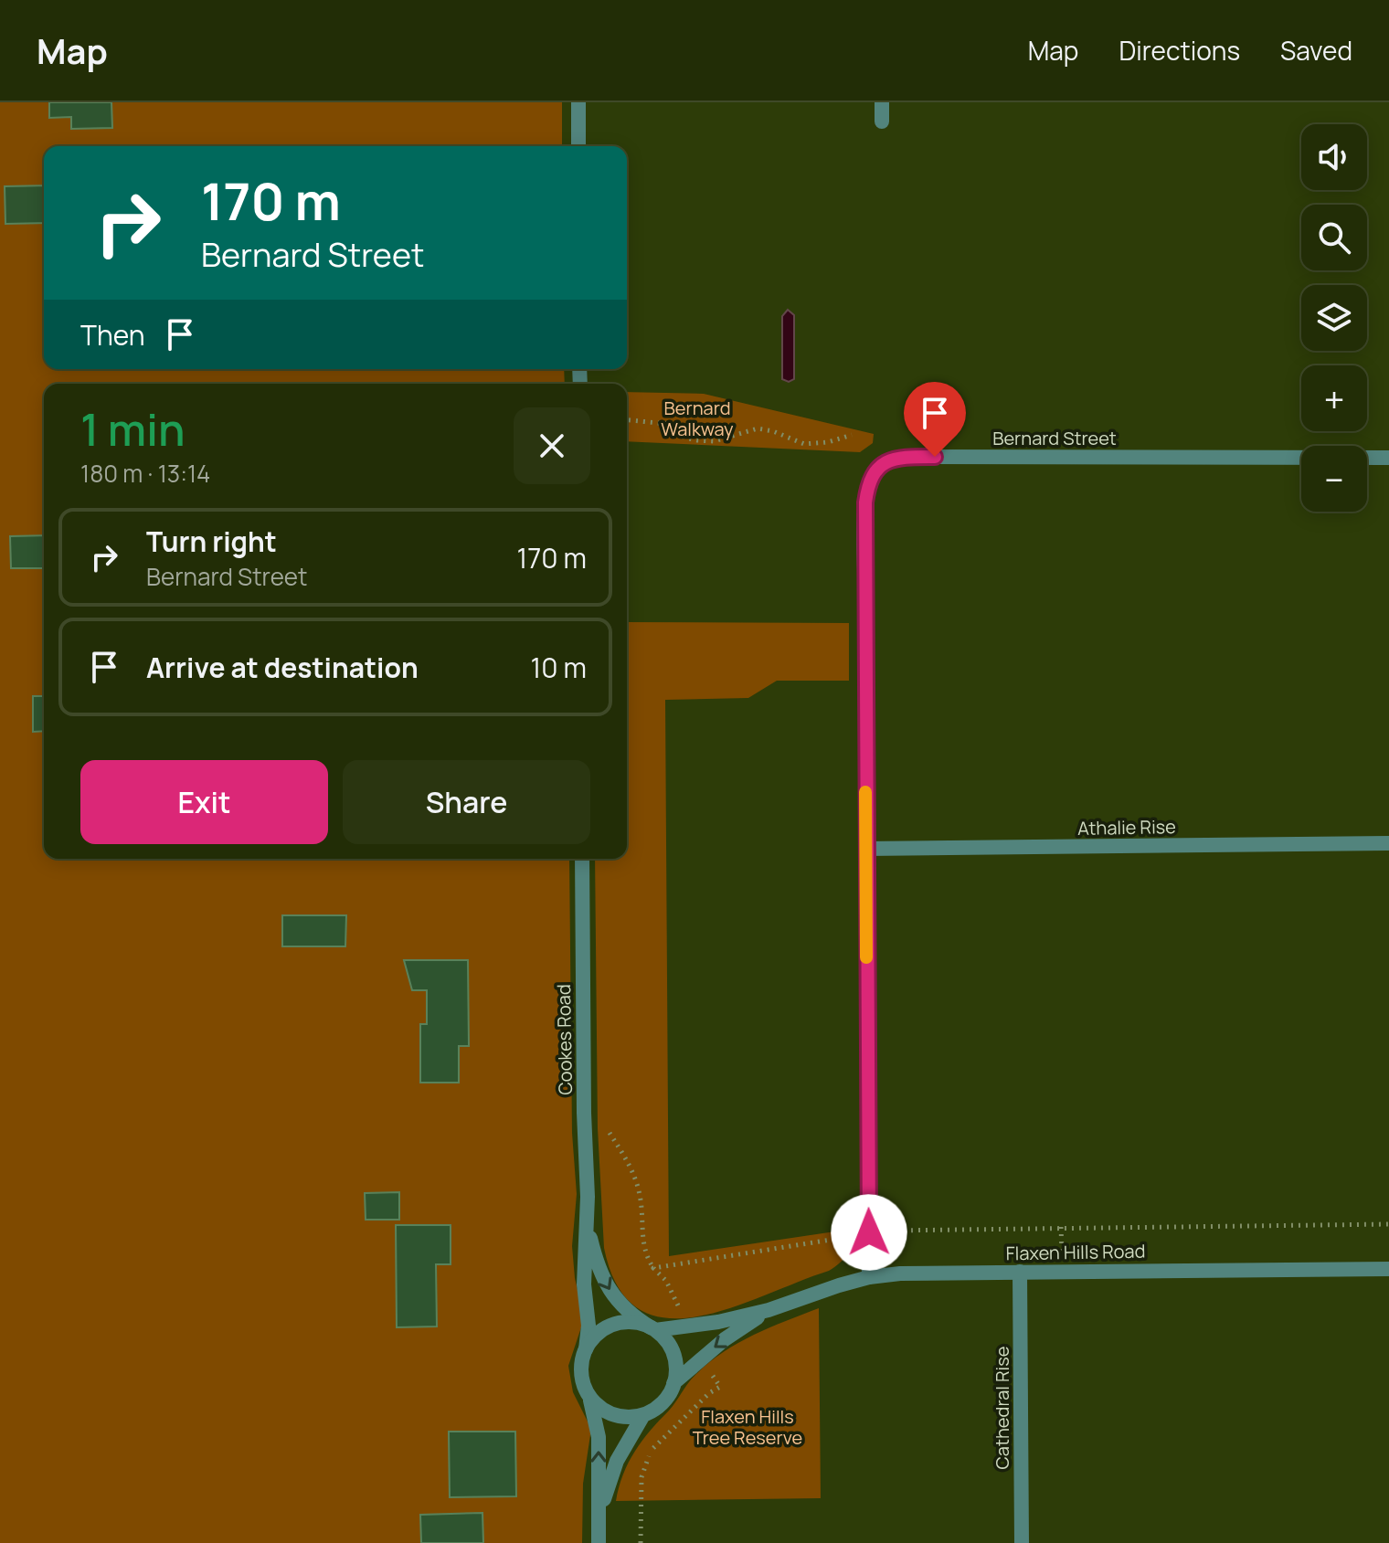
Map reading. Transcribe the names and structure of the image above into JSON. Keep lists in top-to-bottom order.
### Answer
{
  "streets": {
    "street": [
      "Bernard Street",
      "Athalie Rise",
      "Cookes Road",
      "Flaxen Hills Road",
      "Cathedral Rise"
    ]
  },
  "crossings": [
    ["Bernard Street", "Athalie Rise"],
    ["Bernard Street", "Flaxen Hills Road"],
    ["Cookes Road", "Flaxen Hills Road"],
    ["Flaxen Hills Road", "Cathedral Rise"]
  ],
  "parks": ["Bernard Walkway", "Flaxen Hills Tree Reserve"],
  "page": {
    "header": "Map",
    "nav": ["Map", "Directions", "Saved"],
    "map_buttons": ["+", "−"],
    "turn": ["170 m", "Bernard Street"],
    "then": "Then",
    "heading": ["1 min", "180 m · 13:14"],
    "list": [
      {
        "name": "Turn right",
        "note": "Bernard Street",
        "value": "170 m"
      },
      {
        "name": "Arrive at destination",
        "value": "10 m"
      }
    ],
    "buttons": ["Exit", "Share"]
  }
}
